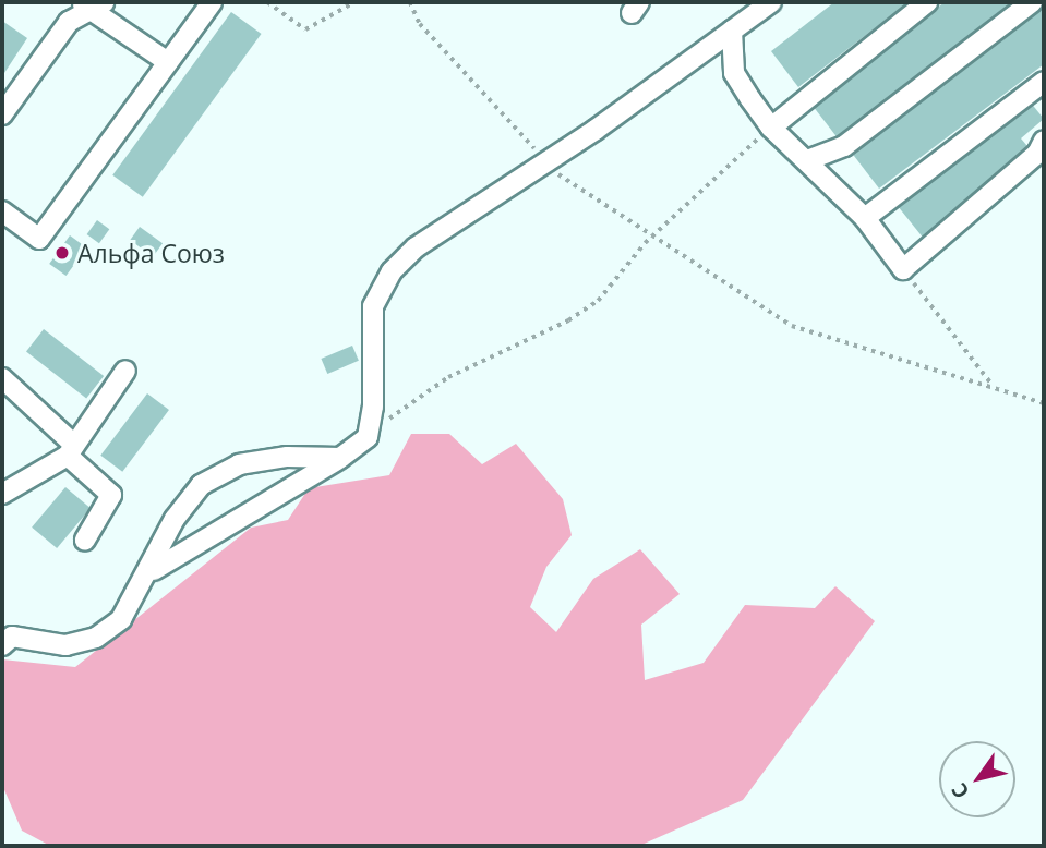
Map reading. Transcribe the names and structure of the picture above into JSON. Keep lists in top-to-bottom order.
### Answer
{
  "places": ["Альфа Союз"],
  "north": "bottom left"
}
